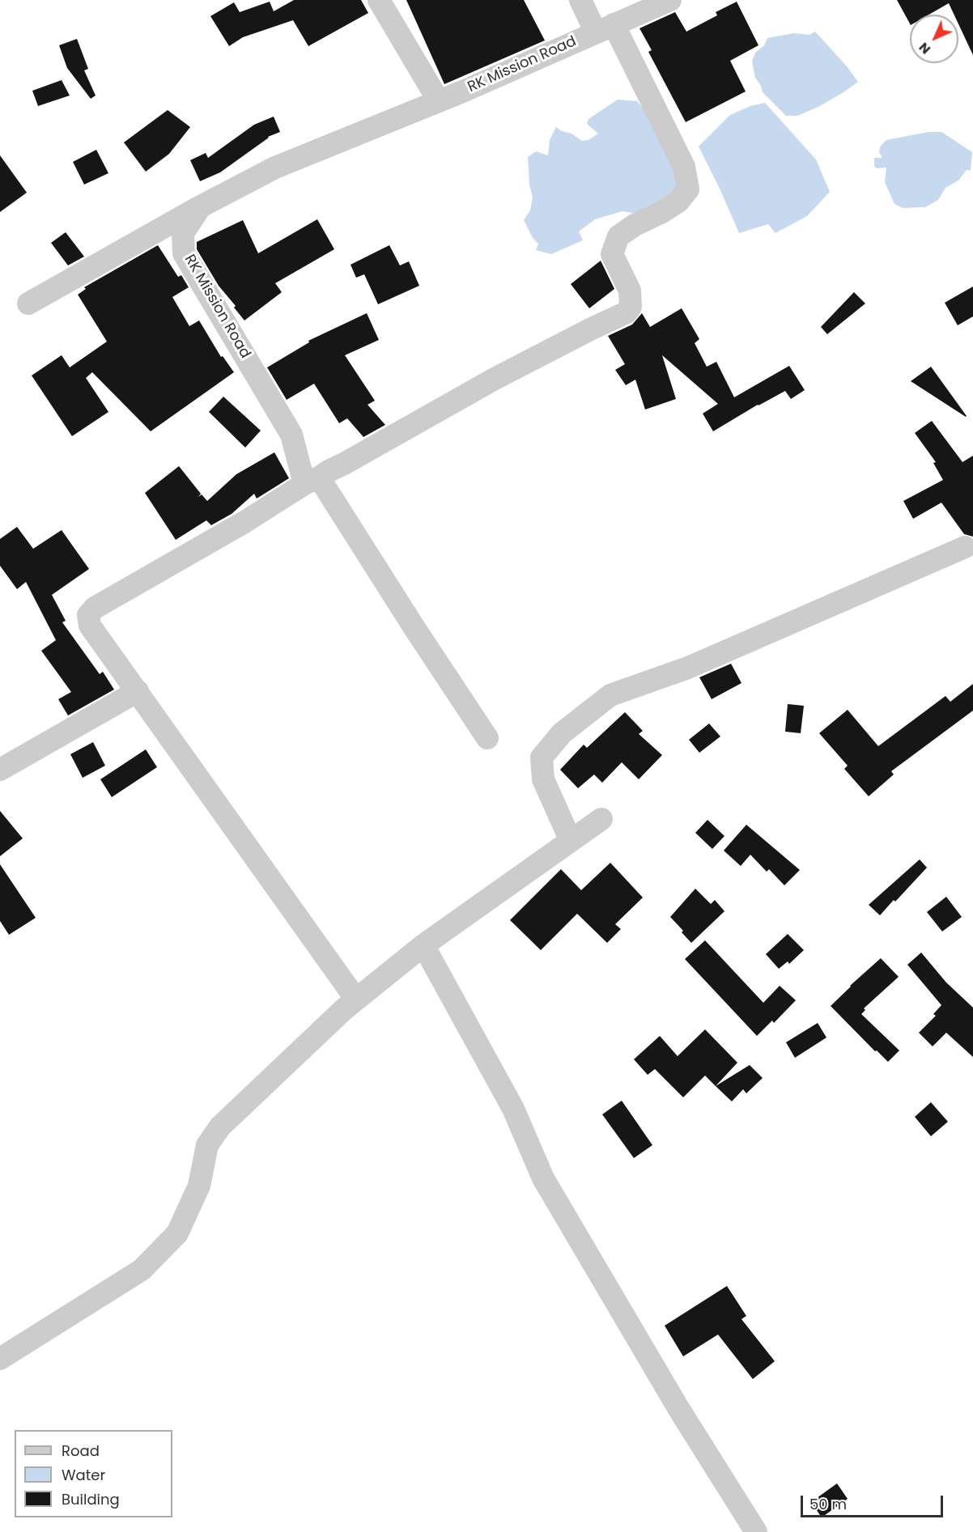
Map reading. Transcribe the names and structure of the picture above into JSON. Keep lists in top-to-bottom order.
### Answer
{
  "streets": {
    "street": ["RK Mission Road"]
  },
  "legend": ["Road", "Water", "Building"],
  "scale_bar": "50 m",
  "north": "bottom left"
}
